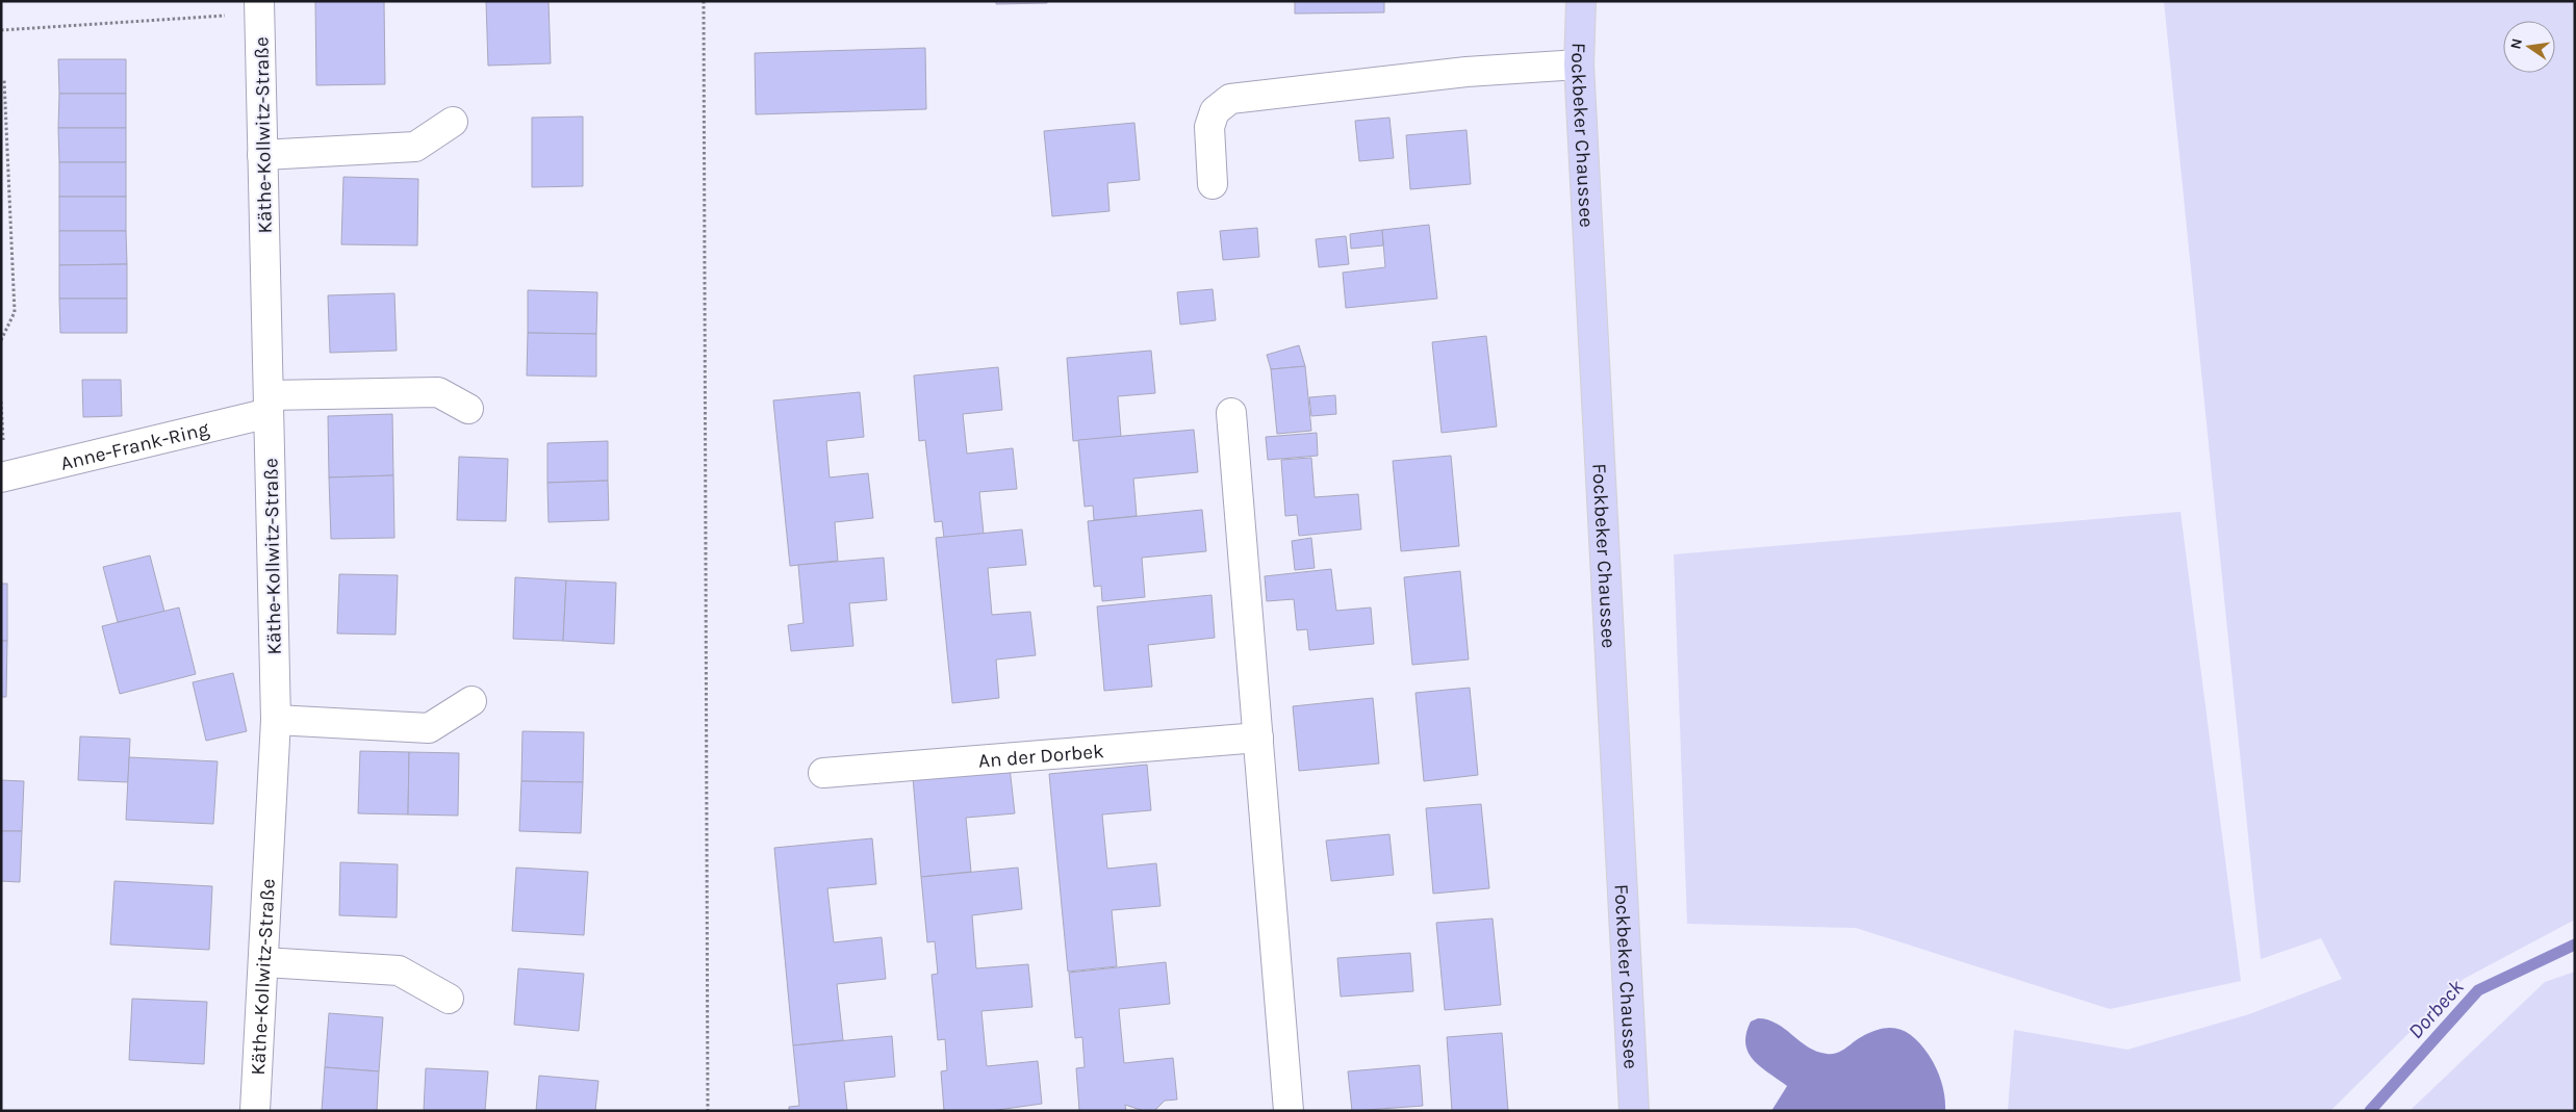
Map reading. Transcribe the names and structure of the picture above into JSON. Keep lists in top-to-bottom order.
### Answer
{
  "streets": {
    "main road": ["Fockbeker Chaussee"],
    "street": ["Käthe-Kollwitz-Straße", "Anne-Frank-Ring", "An der Dorbek"]
  },
  "crossings": [
    ["Käthe-Kollwitz-Straße", "Anne-Frank-Ring"]
  ],
  "water": ["Dorbeck"],
  "north": "left"
}
